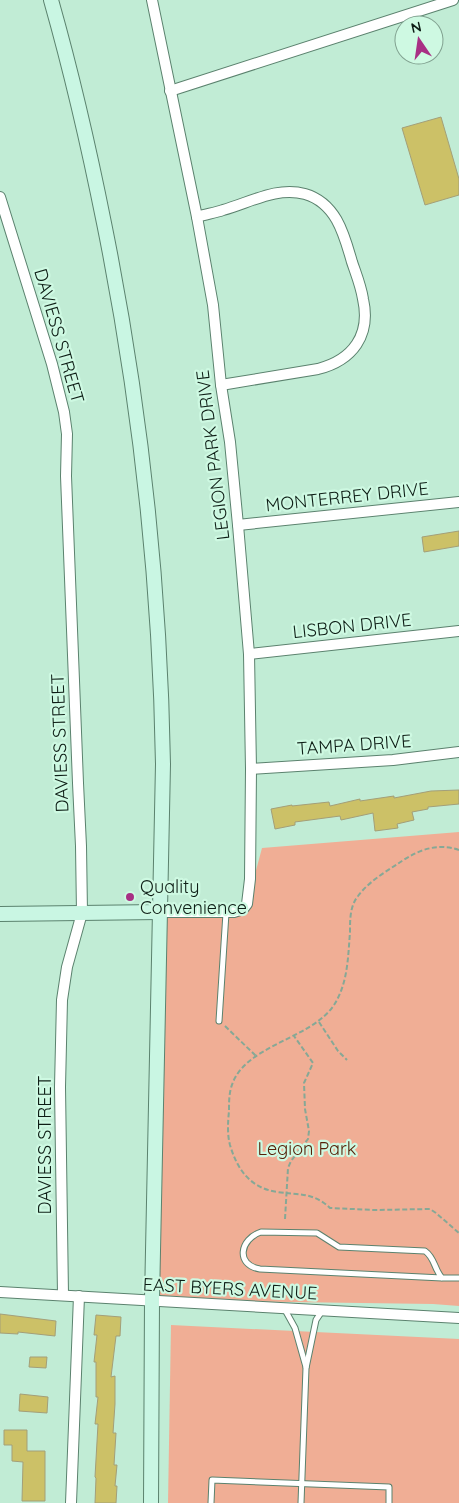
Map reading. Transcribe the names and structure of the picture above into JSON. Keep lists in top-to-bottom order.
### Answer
{
  "streets": {
    "street": [
      "DAVIESS STREET",
      "LEGION PARK DRIVE",
      "MONTERREY DRIVE",
      "LISBON DRIVE",
      "TAMPA DRIVE",
      "EAST BYERS AVENUE"
    ]
  },
  "crossings": [
    ["DAVIESS STREET", "EAST BYERS AVENUE"],
    ["LEGION PARK DRIVE", "MONTERREY DRIVE"],
    ["LEGION PARK DRIVE", "LISBON DRIVE"],
    ["LEGION PARK DRIVE", "TAMPA DRIVE"]
  ],
  "parks": ["Legion Park"],
  "places": ["Quality Convenience"],
  "north": "top"
}
